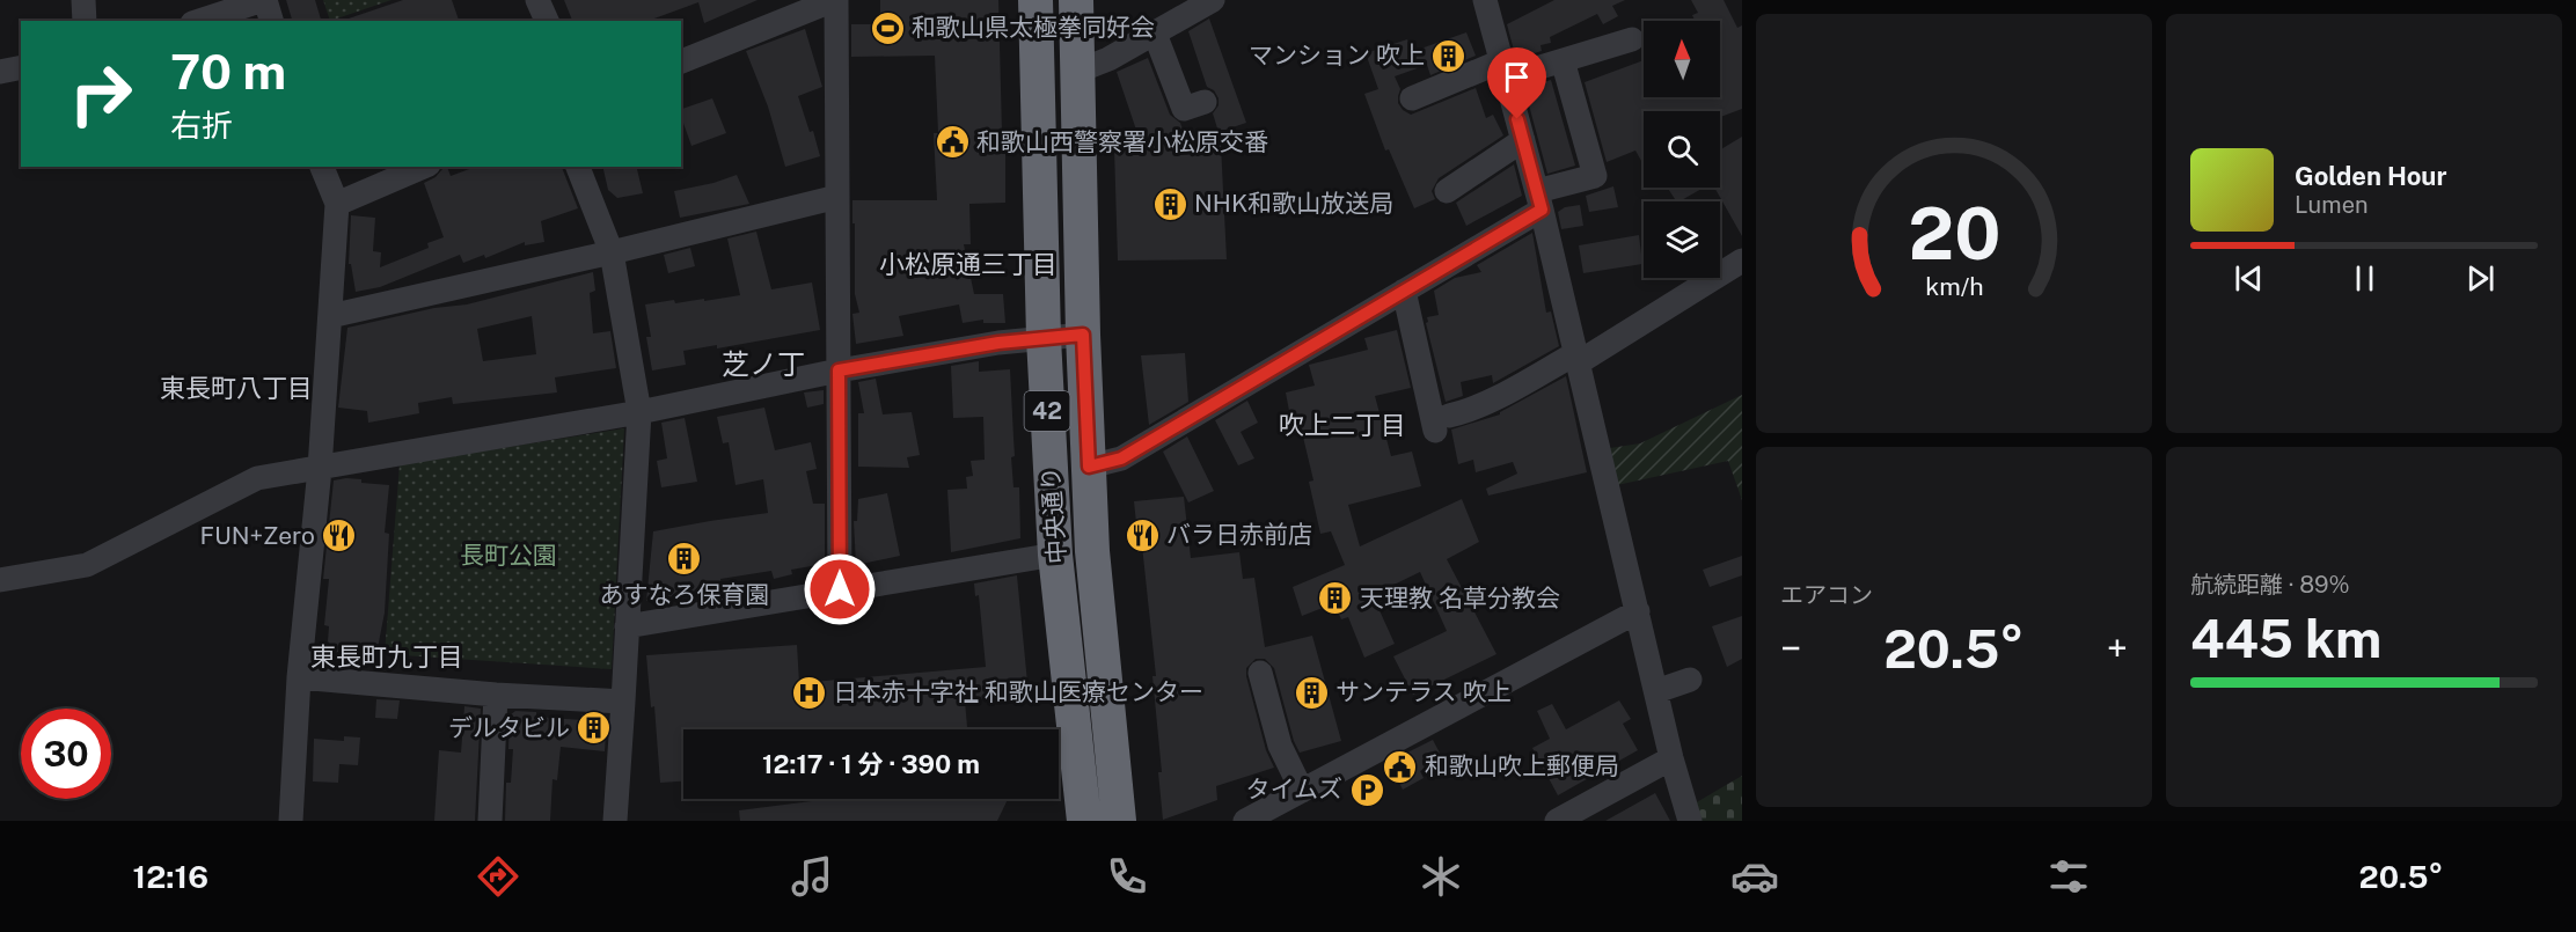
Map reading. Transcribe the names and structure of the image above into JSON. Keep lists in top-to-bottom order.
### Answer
{
  "streets": {
    "highway": ["42", "中央通り"]
  },
  "districts": [
    "小松原通三丁目",
    "芝ノ丁",
    "東長町八丁目",
    "吹上二丁目",
    "東長町九丁目"
  ],
  "parks": ["長町公園"],
  "places": {
    "sports": ["和歌山県太極拳同好会"],
    "building": [
      "マンション 吹上",
      "NHK和歌山放送局",
      "あすなろ保育園",
      "天理教 名草分教会",
      "サンテラス 吹上",
      "デルタビル"
    ],
    "public building": ["和歌山西警察署小松原交番", "和歌山吹上郵便局"],
    "restaurant": ["バラ日赤前店", "FUN+Zero"],
    "hospital": ["日本赤十字社 和歌山医療センター"],
    "parking": ["タイムズ"]
  },
  "north": "top",
  "page": {
    "turn": ["70 m", "右折"],
    "song": ["Golden Hour", "Lumen"],
    "tile": [
      "エアコン",
      ["航続距離 · 89%", "445 km"]
    ],
    "heat": ["−", "20.5°", "+"],
    "limit": "30",
    "trip": "12:17 · 1 分 · 390 m",
    "tabs": ["12:16", "20.5°"],
    "gauge": ["20", "km/h"]
  }
}
